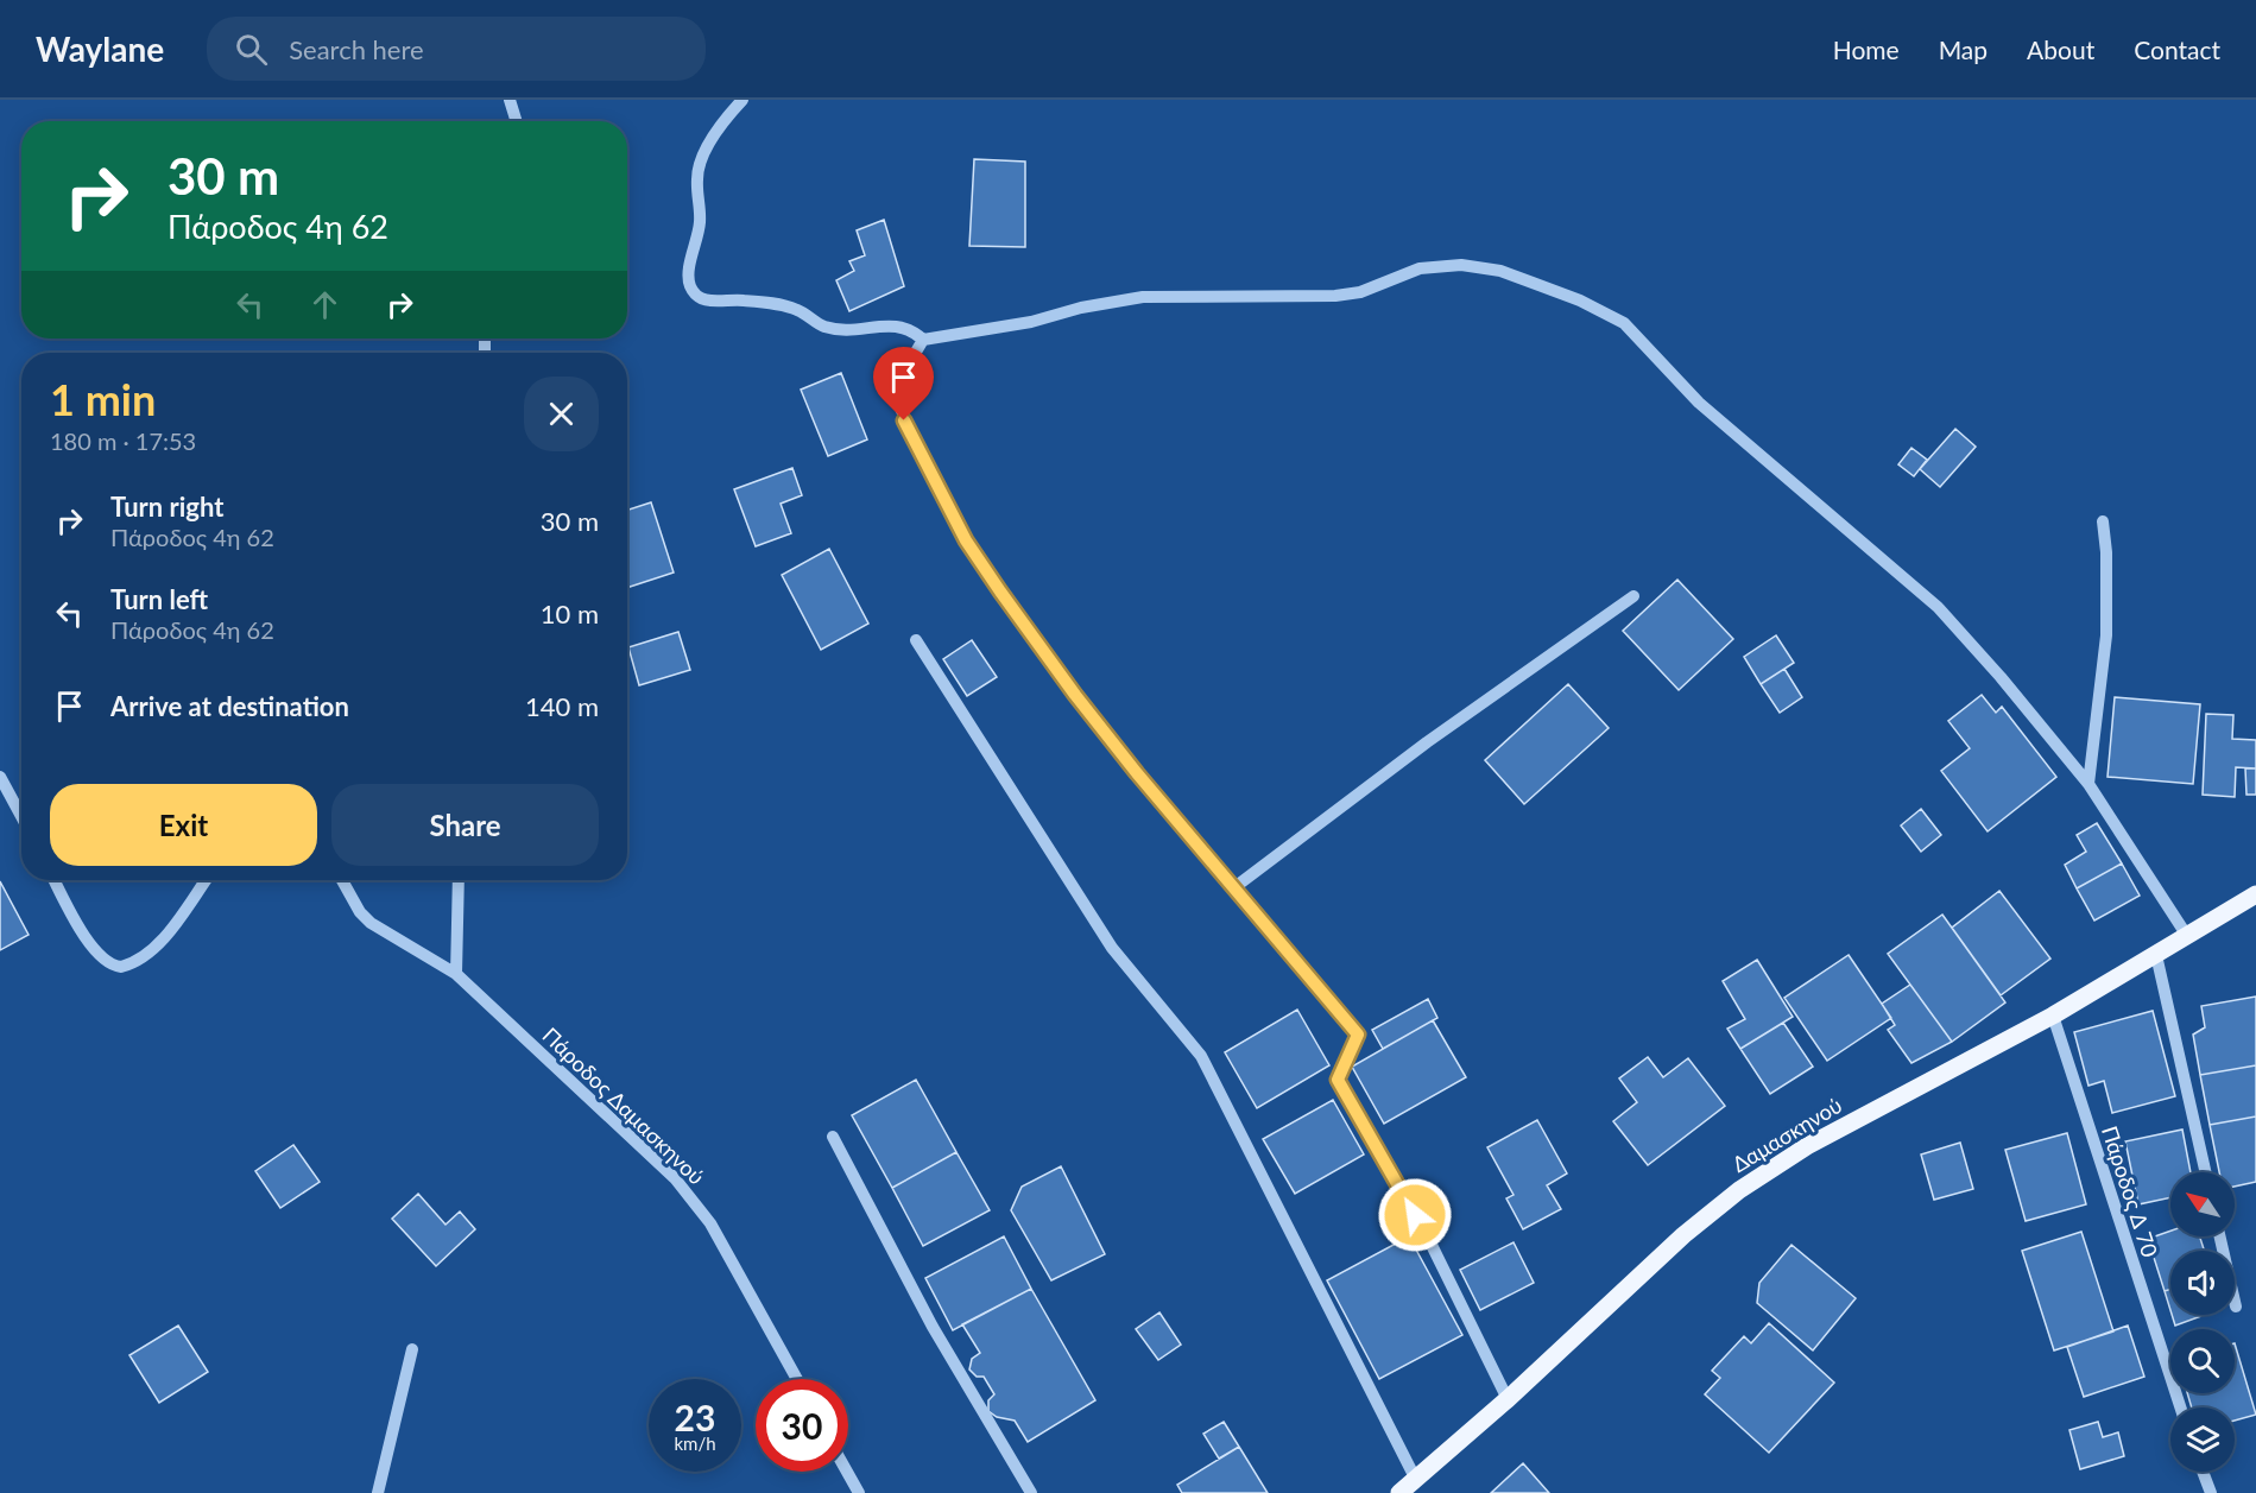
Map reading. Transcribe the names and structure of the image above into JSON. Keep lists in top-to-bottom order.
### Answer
{
  "streets": {
    "main road": ["Δαμασκηνού"],
    "street": ["Πάροδος Δαμασκηνού", "Πάροδος Δ 70"]
  },
  "crossings": [
    ["Δαμασκηνού", "Πάροδος Δ 70"]
  ],
  "north": "top left",
  "page": {
    "header": "Waylane",
    "search": "Search here",
    "nav": [
      "Home",
      "Map",
      "About",
      "Contact"
    ],
    "turn": ["30 m", "Πάροδος 4η 62"],
    "heading": ["1 min", "180 m · 17:53"],
    "list": [
      {
        "name": "Turn right",
        "note": "Πάροδος 4η 62",
        "value": "30 m"
      },
      {
        "name": "Turn left",
        "note": "Πάροδος 4η 62",
        "value": "10 m"
      },
      {
        "name": "Arrive at destination",
        "value": "140 m"
      }
    ],
    "buttons": ["Exit", "Share"],
    "speed": "23 km/h",
    "limit": "30"
  }
}
